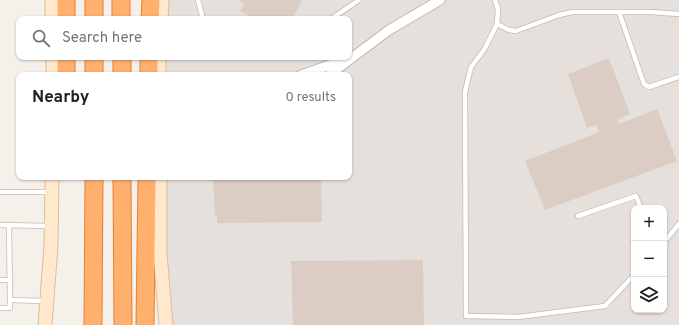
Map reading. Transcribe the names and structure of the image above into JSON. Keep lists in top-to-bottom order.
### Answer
{
  "page": {
    "search": "Search here",
    "heading": ["Nearby", "0 results"],
    "map_buttons": ["+", "−"]
  }
}
